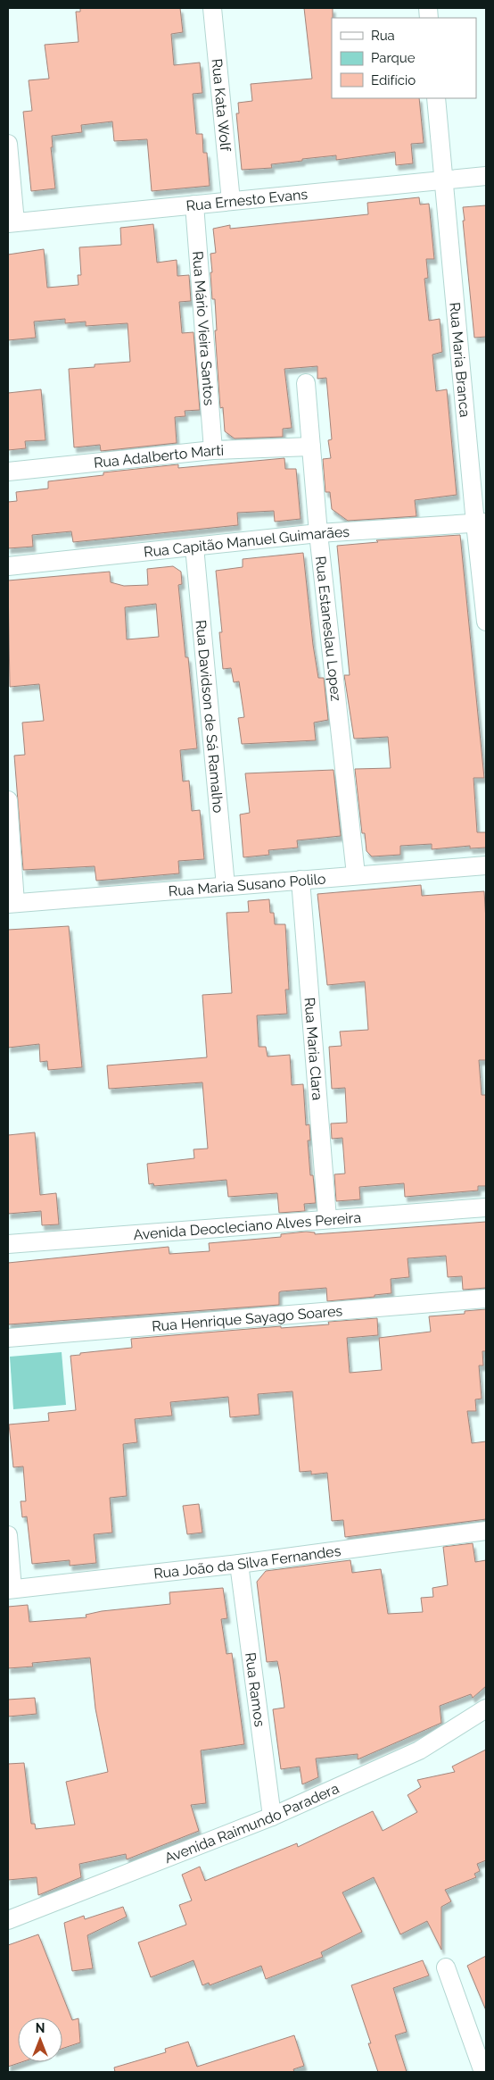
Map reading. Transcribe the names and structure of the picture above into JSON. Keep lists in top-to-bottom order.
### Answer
{
  "streets": {
    "street": [
      "Rua Kata Wolf",
      "Rua Ernesto Evans",
      "Rua Mário Vieira Santos",
      "Rua Maria Branca",
      "Rua Adalberto Marti",
      "Rua Capitão Manuel Guimarães",
      "Rua Estaneslau Lopez",
      "Rua Davidson de Sá Ramalho",
      "Rua Maria Susano Polilo",
      "Rua Maria Clara",
      "Avenida Deocleciano Alves Pereira",
      "Rua Henrique Sayago Soares",
      "Rua João da Silva Fernandes",
      "Rua Ramos",
      "Avenida Raimundo Paradera"
    ]
  },
  "crossings": [
    ["Rua Kata Wolf", "Rua Ernesto Evans"],
    ["Rua Ernesto Evans", "Rua Mário Vieira Santos"],
    ["Rua Ernesto Evans", "Rua Maria Branca"],
    ["Rua Mário Vieira Santos", "Rua Adalberto Marti"],
    ["Rua Maria Branca", "Rua Capitão Manuel Guimarães"],
    ["Rua Adalberto Marti", "Rua Estaneslau Lopez"],
    ["Rua Capitão Manuel Guimarães", "Rua Estaneslau Lopez"],
    ["Rua Capitão Manuel Guimarães", "Rua Davidson de Sá Ramalho"],
    ["Rua Estaneslau Lopez", "Rua Maria Susano Polilo"],
    ["Rua Davidson de Sá Ramalho", "Rua Maria Susano Polilo"],
    ["Rua Maria Susano Polilo", "Rua Maria Clara"],
    ["Rua Maria Clara", "Avenida Deocleciano Alves Pereira"],
    ["Rua João da Silva Fernandes", "Rua Ramos"],
    ["Rua Ramos", "Avenida Raimundo Paradera"]
  ],
  "legend": ["Rua", "Parque", "Edifício"],
  "north": "top"
}
